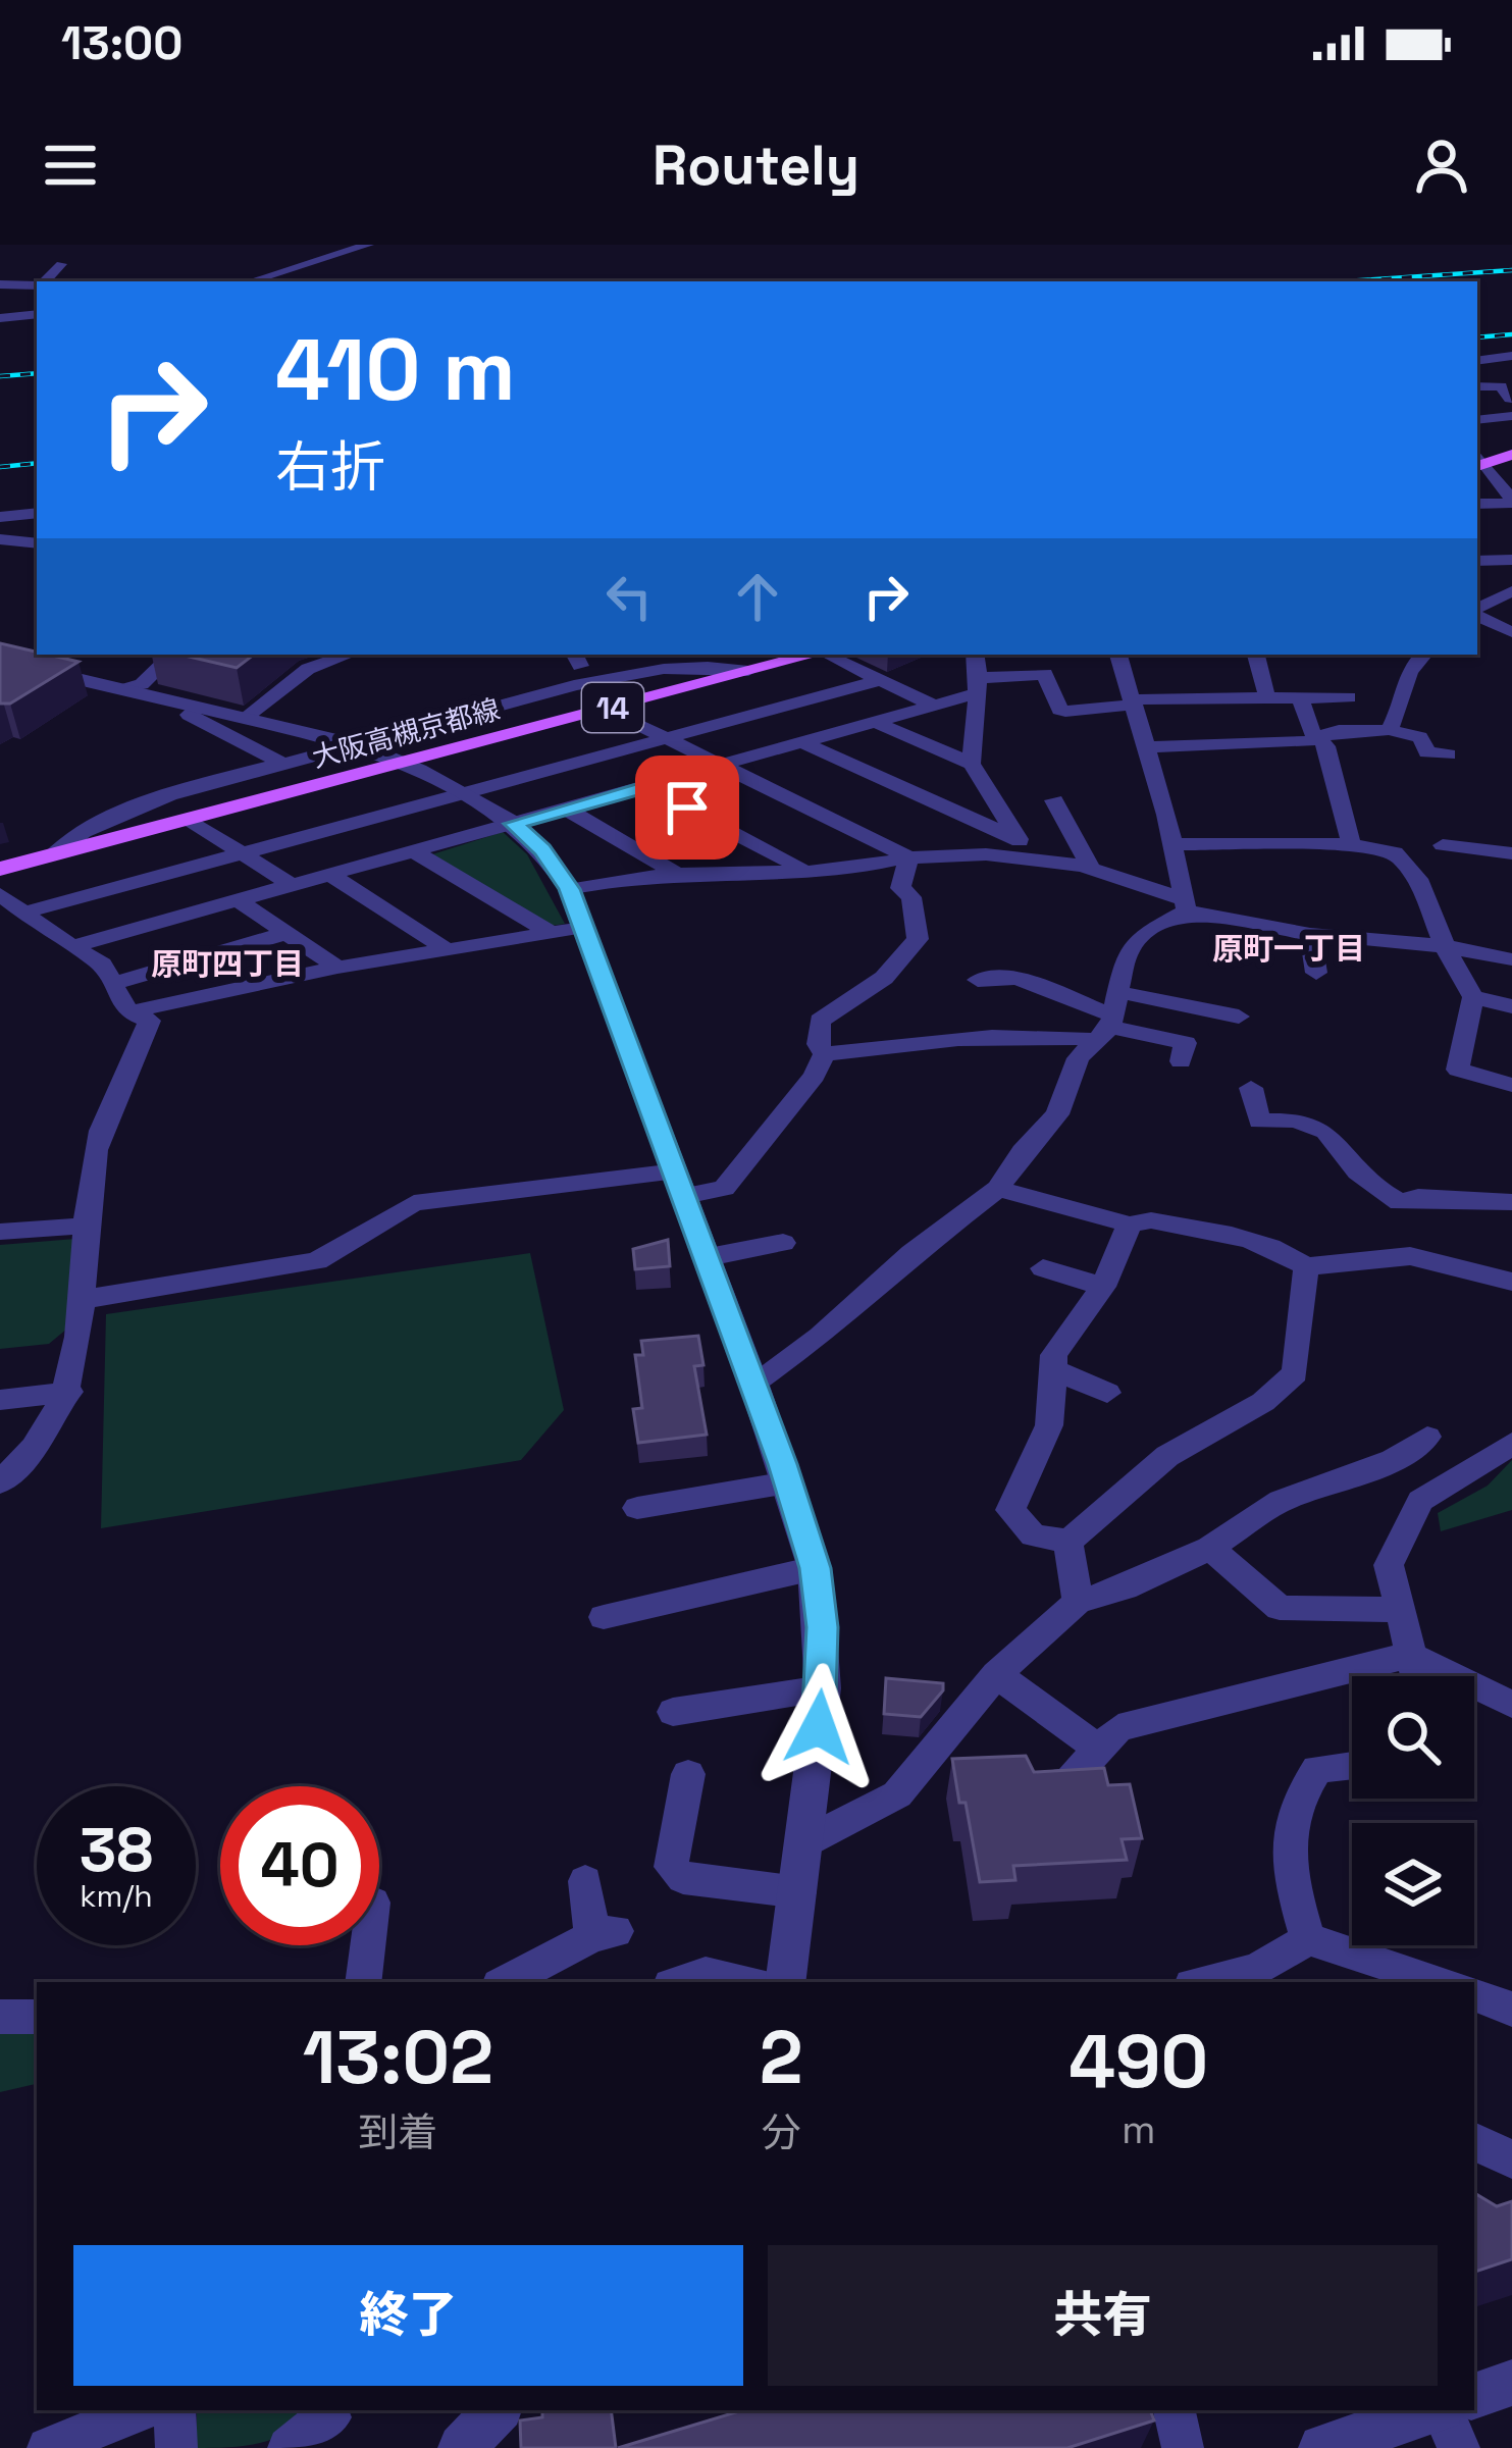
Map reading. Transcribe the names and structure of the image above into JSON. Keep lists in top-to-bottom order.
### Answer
{
  "streets": {
    "main road": ["14", "大阪高槻京都線"]
  },
  "districts": ["原町一丁目", "原町四丁目"],
  "page": {
    "status": "13:00",
    "header": "Routely",
    "turn": ["410 m", "右折"],
    "speed": "38 km/h",
    "limit": "40",
    "eta": [
      "13:02",
      "到着",
      "2",
      "分",
      "490",
      "m"
    ],
    "buttons": ["終了", "共有"]
  }
}
